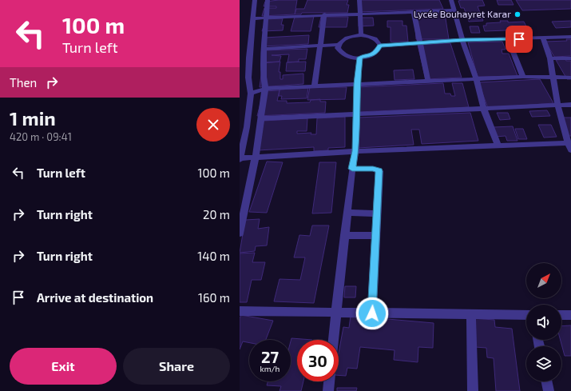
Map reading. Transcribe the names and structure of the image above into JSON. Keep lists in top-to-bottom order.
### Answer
{
  "places": ["Lycée Bouhayret Karar"],
  "north": "top right",
  "page": {
    "turn": ["100 m", "Turn left"],
    "then": "Then",
    "heading": ["1 min", "420 m · 09:41"],
    "list": [
      {
        "name": "Turn left",
        "value": "100 m"
      },
      {
        "name": "Turn right",
        "value": "20 m"
      },
      {
        "name": "Turn right",
        "value": "140 m"
      },
      {
        "name": "Arrive at destination",
        "value": "160 m"
      }
    ],
    "speed": "27 km/h",
    "limit": "30",
    "buttons": ["Exit", "Share"]
  }
}
